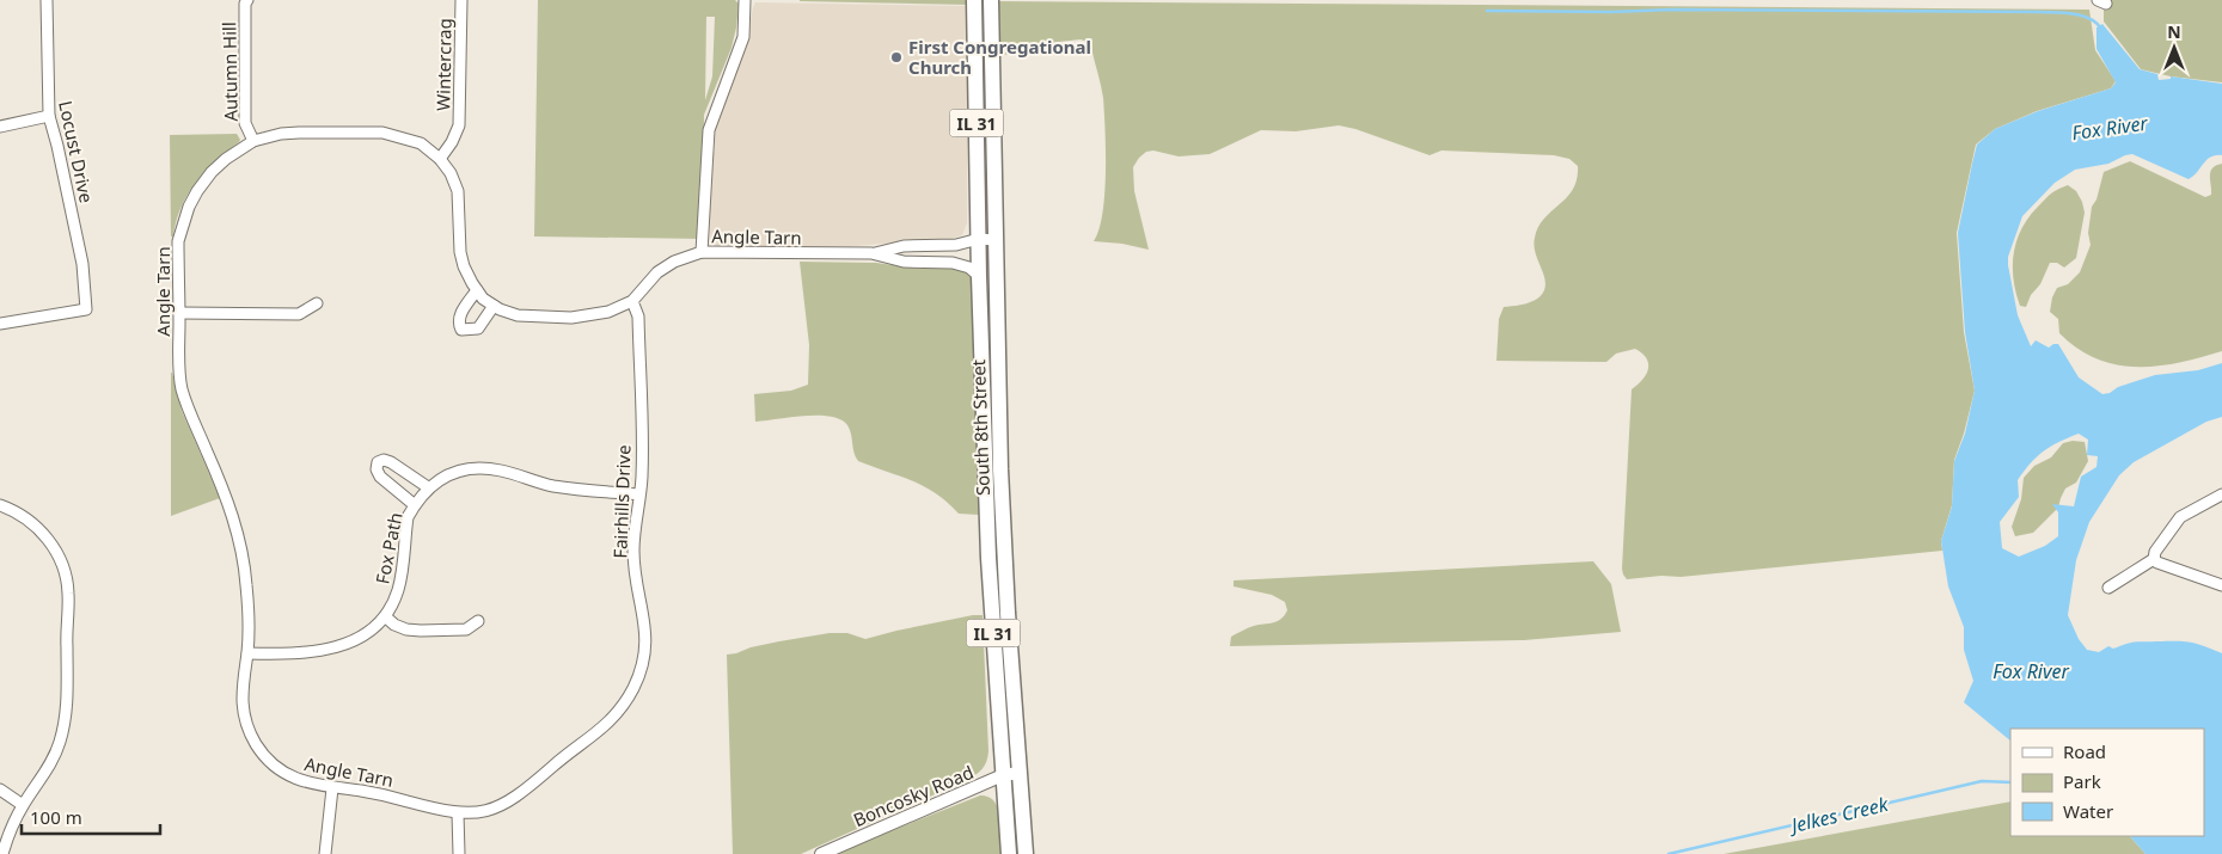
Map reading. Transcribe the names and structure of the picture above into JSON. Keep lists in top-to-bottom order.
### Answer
{
  "streets": {
    "main road": ["IL 31", "South 8th Street"],
    "street": [
      "Wintercrag",
      "Autumn Hill",
      "Locust Drive",
      "Angle Tarn",
      "Fairhills Drive",
      "Fox Path",
      "Boncosky Road"
    ]
  },
  "crossings": [
    ["Wintercrag", "Angle Tarn"],
    ["Autumn Hill", "Angle Tarn"],
    ["Angle Tarn", "South 8th Street"],
    ["Angle Tarn", "Fairhills Drive"],
    ["Angle Tarn", "Fox Path"],
    ["South 8th Street", "Boncosky Road"],
    ["Fairhills Drive", "Fox Path"]
  ],
  "water": ["Fox River", "Jelkes Creek"],
  "places": ["First Congregational Church"],
  "legend": ["Road", "Park", "Water"],
  "scale_bar": "100 m",
  "north": "top"
}
